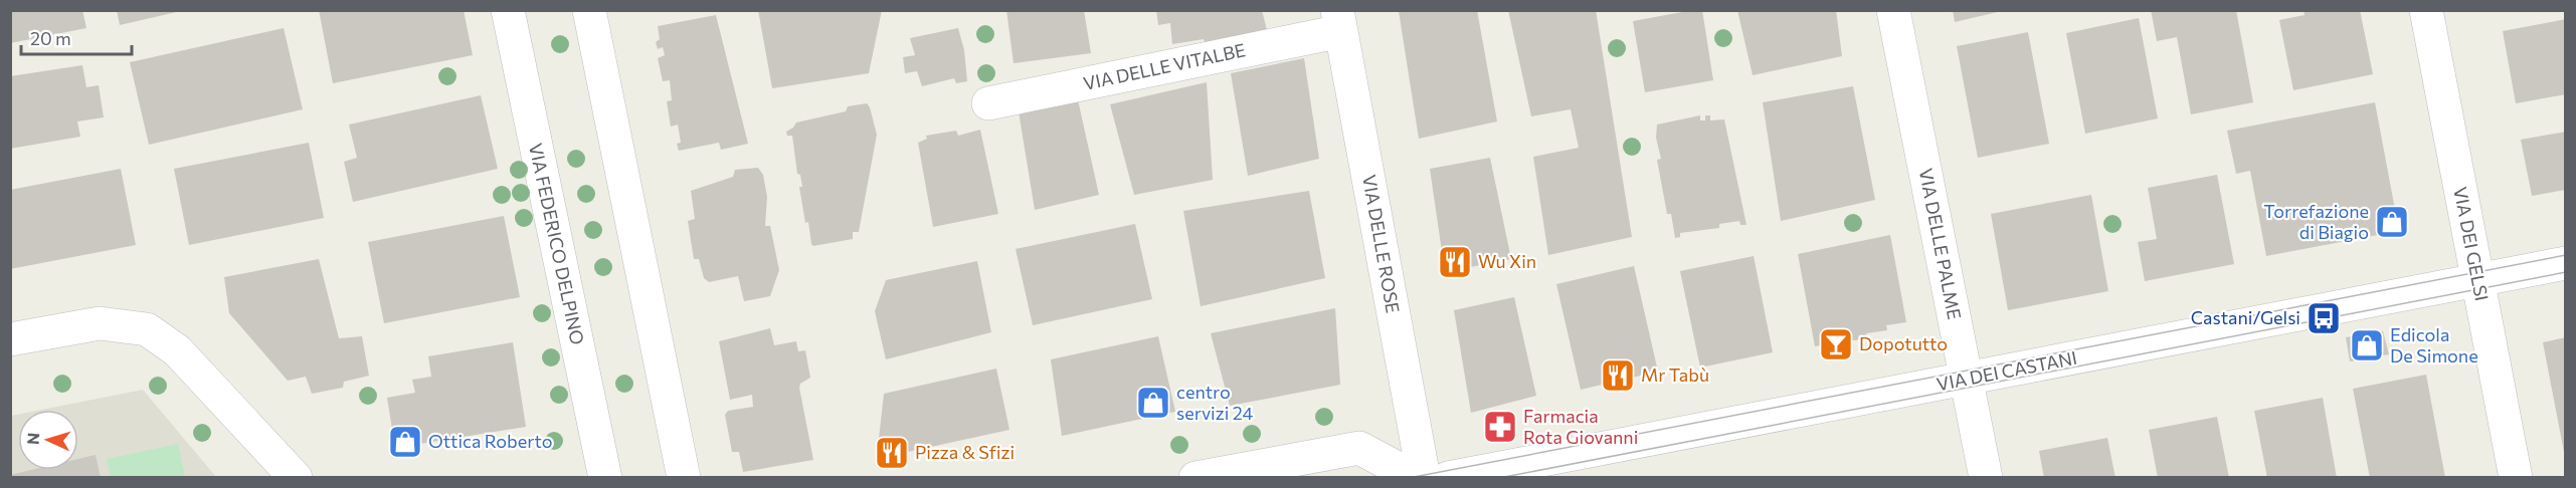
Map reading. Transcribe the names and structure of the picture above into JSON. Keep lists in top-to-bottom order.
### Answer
{
  "streets": {
    "street": [
      "VIA DELLE VITALBE",
      "VIA FEDERICO DELPINO",
      "VIA DELLE ROSE",
      "VIA DELLE PALME",
      "VIA DEI GELSI",
      "VIA DEI CASTANI"
    ]
  },
  "crossings": [
    ["VIA DELLE VITALBE", "VIA DELLE ROSE"],
    ["VIA DELLE PALME", "VIA DEI CASTANI"],
    ["VIA DEI GELSI", "VIA DEI CASTANI"]
  ],
  "places": {
    "shop": [
      "Torrefazione di Biagio",
      "Edicola De Simone",
      "centro servizi 24",
      "Ottica Roberto"
    ],
    "restaurant": ["Wu Xin", "Mr Tabù", "Pizza & Sfizi"],
    "bus stop": ["Castani/Gelsi"],
    "bar": ["Dopotutto"],
    "pharmacy": ["Farmacia Rota Giovanni"]
  },
  "scale_bar": "20 m",
  "north": "left"
}
